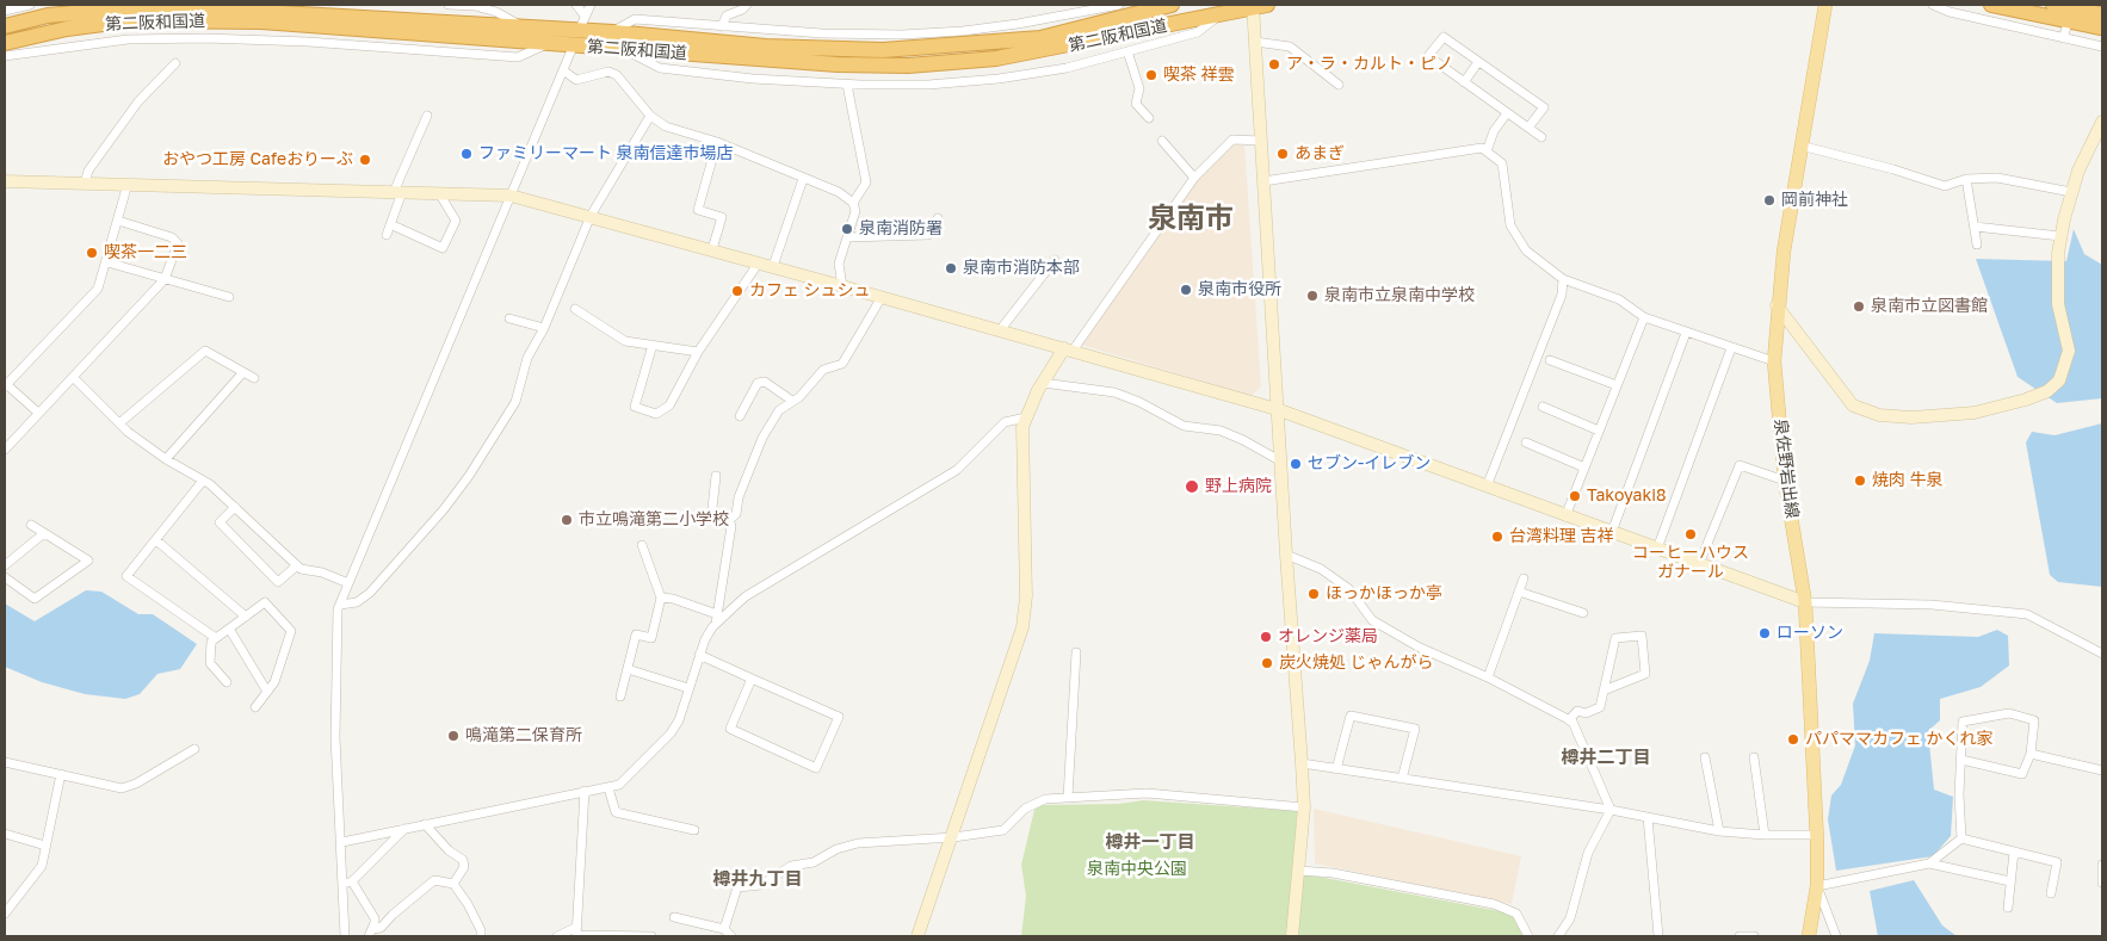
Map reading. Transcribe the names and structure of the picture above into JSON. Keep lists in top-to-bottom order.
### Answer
{
  "streets": {
    "highway": ["第二阪和国道"],
    "main road": ["泉佐野岩出線"]
  },
  "districts": [
    "泉南市",
    "樽井二丁目",
    "樽井一丁目",
    "樽井九丁目"
  ],
  "parks": ["泉南中央公園"],
  "places": [
    "ア・ラ・カルト・ピノ",
    "喫茶 祥雲",
    "ファミリーマート 泉南信達市場店",
    "あまぎ",
    "おやつ工房 Cafeおりーぶ",
    "岡前神社",
    "泉南消防署",
    "喫茶一二三",
    "泉南市消防本部",
    "泉南市役所",
    "カフェ シュシュ",
    "泉南市立泉南中学校",
    "泉南市立図書館",
    "セブン-イレブン",
    "焼肉 牛泉",
    "野上病院",
    "Takoyaki8",
    "市立鳴滝第二小学校",
    "コーヒーハウス ガナール",
    "台湾料理 吉祥",
    "ほっかほっか亭",
    "ローソン",
    "オレンジ薬局",
    "炭火焼処 じゃんがら",
    "鳴滝第二保育所",
    "パパママカフェ かくれ家"
  ]
}
